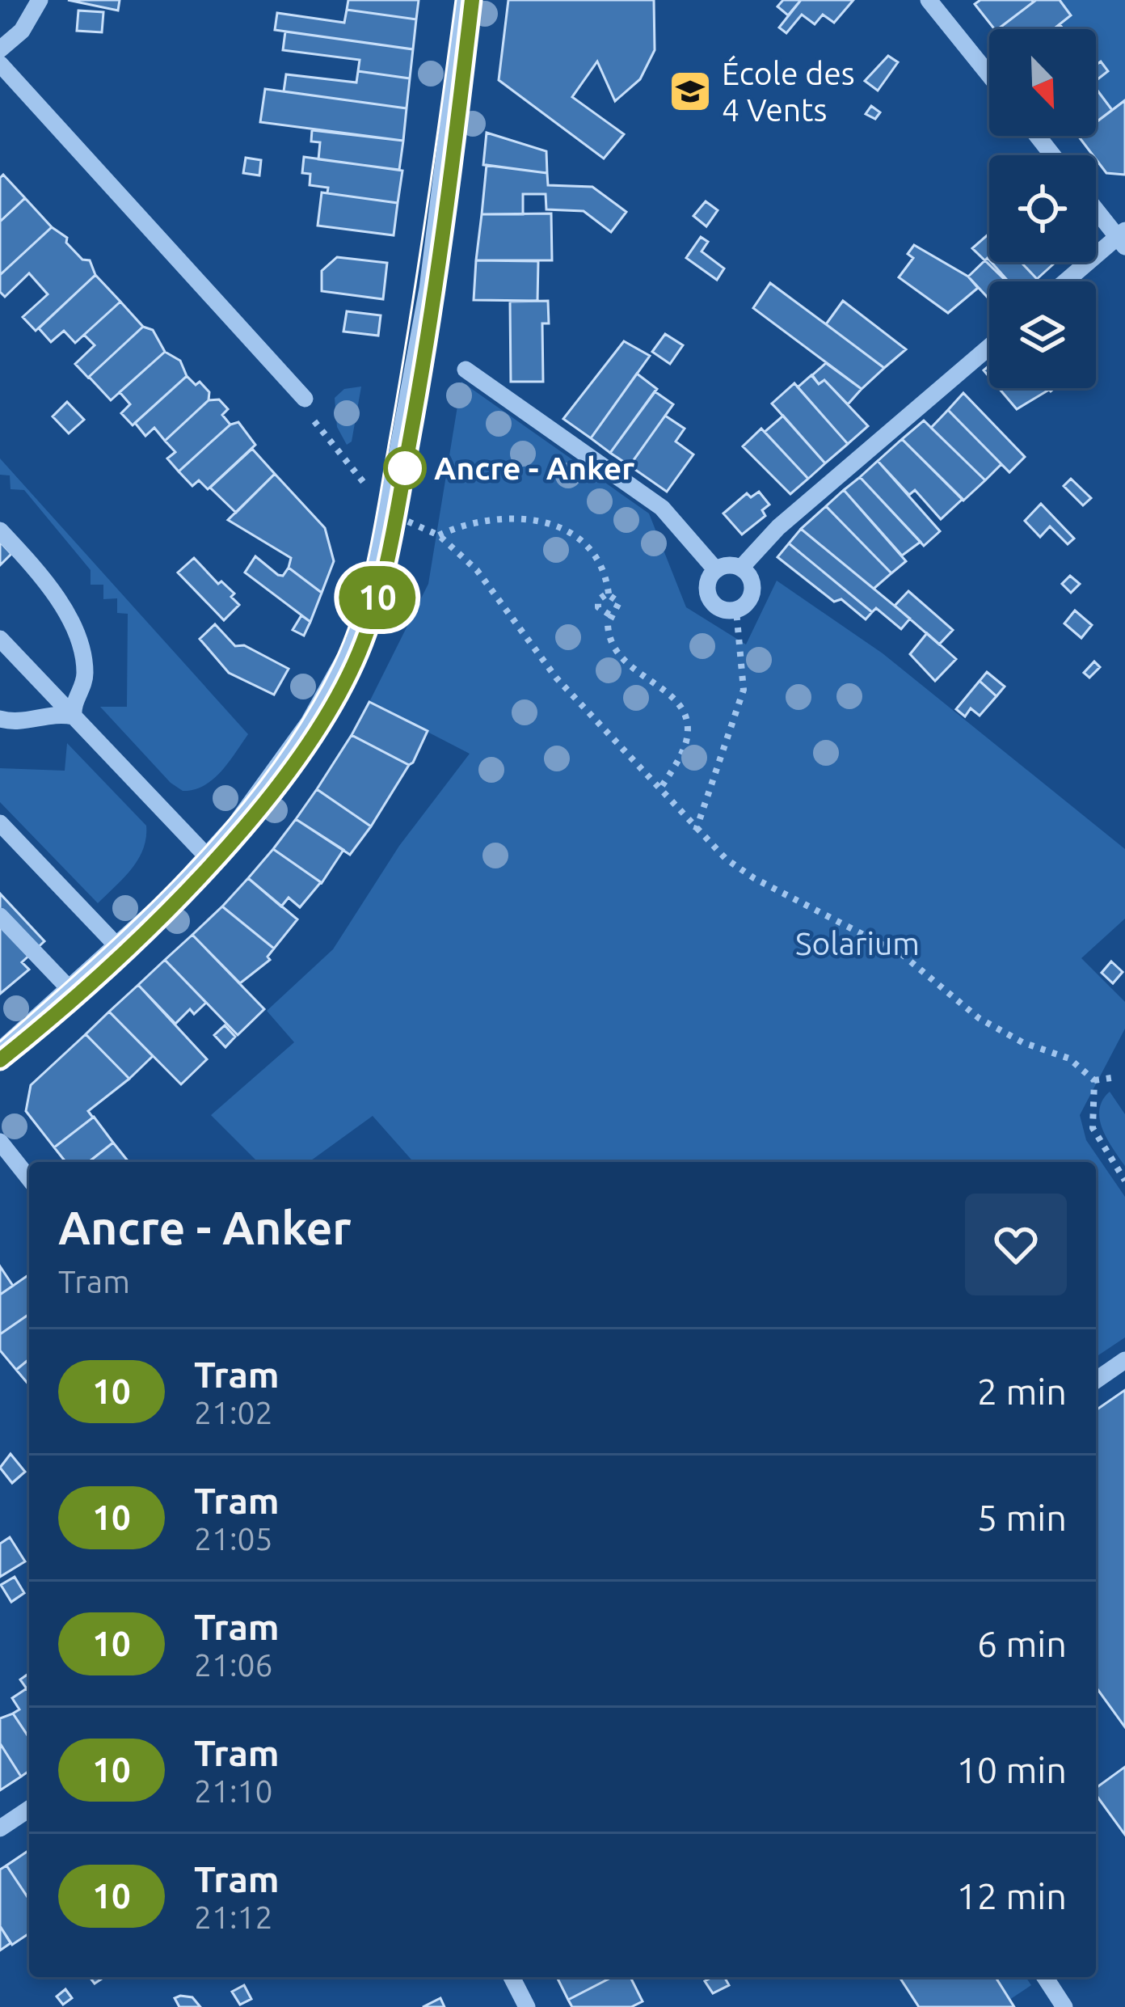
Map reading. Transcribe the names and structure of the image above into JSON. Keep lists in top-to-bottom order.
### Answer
{
  "parks": ["Solarium"],
  "places": {
    "school or university": ["École des 4 Vents"],
    "other": ["Ancre - Anker"]
  },
  "lines": ["tram line 10"],
  "north": "bottom right",
  "page": {
    "on_map": "10",
    "heading": ["Ancre - Anker", "Tram"],
    "list": [
      {
        "mark": "10",
        "name": "Tram",
        "note": "21:02",
        "value": "2 min"
      },
      {
        "mark": "10",
        "name": "Tram",
        "note": "21:05",
        "value": "5 min"
      },
      {
        "mark": "10",
        "name": "Tram",
        "note": "21:06",
        "value": "6 min"
      },
      {
        "mark": "10",
        "name": "Tram",
        "note": "21:10",
        "value": "10 min"
      },
      {
        "mark": "10",
        "name": "Tram",
        "note": "21:12",
        "value": "12 min"
      }
    ]
  }
}
